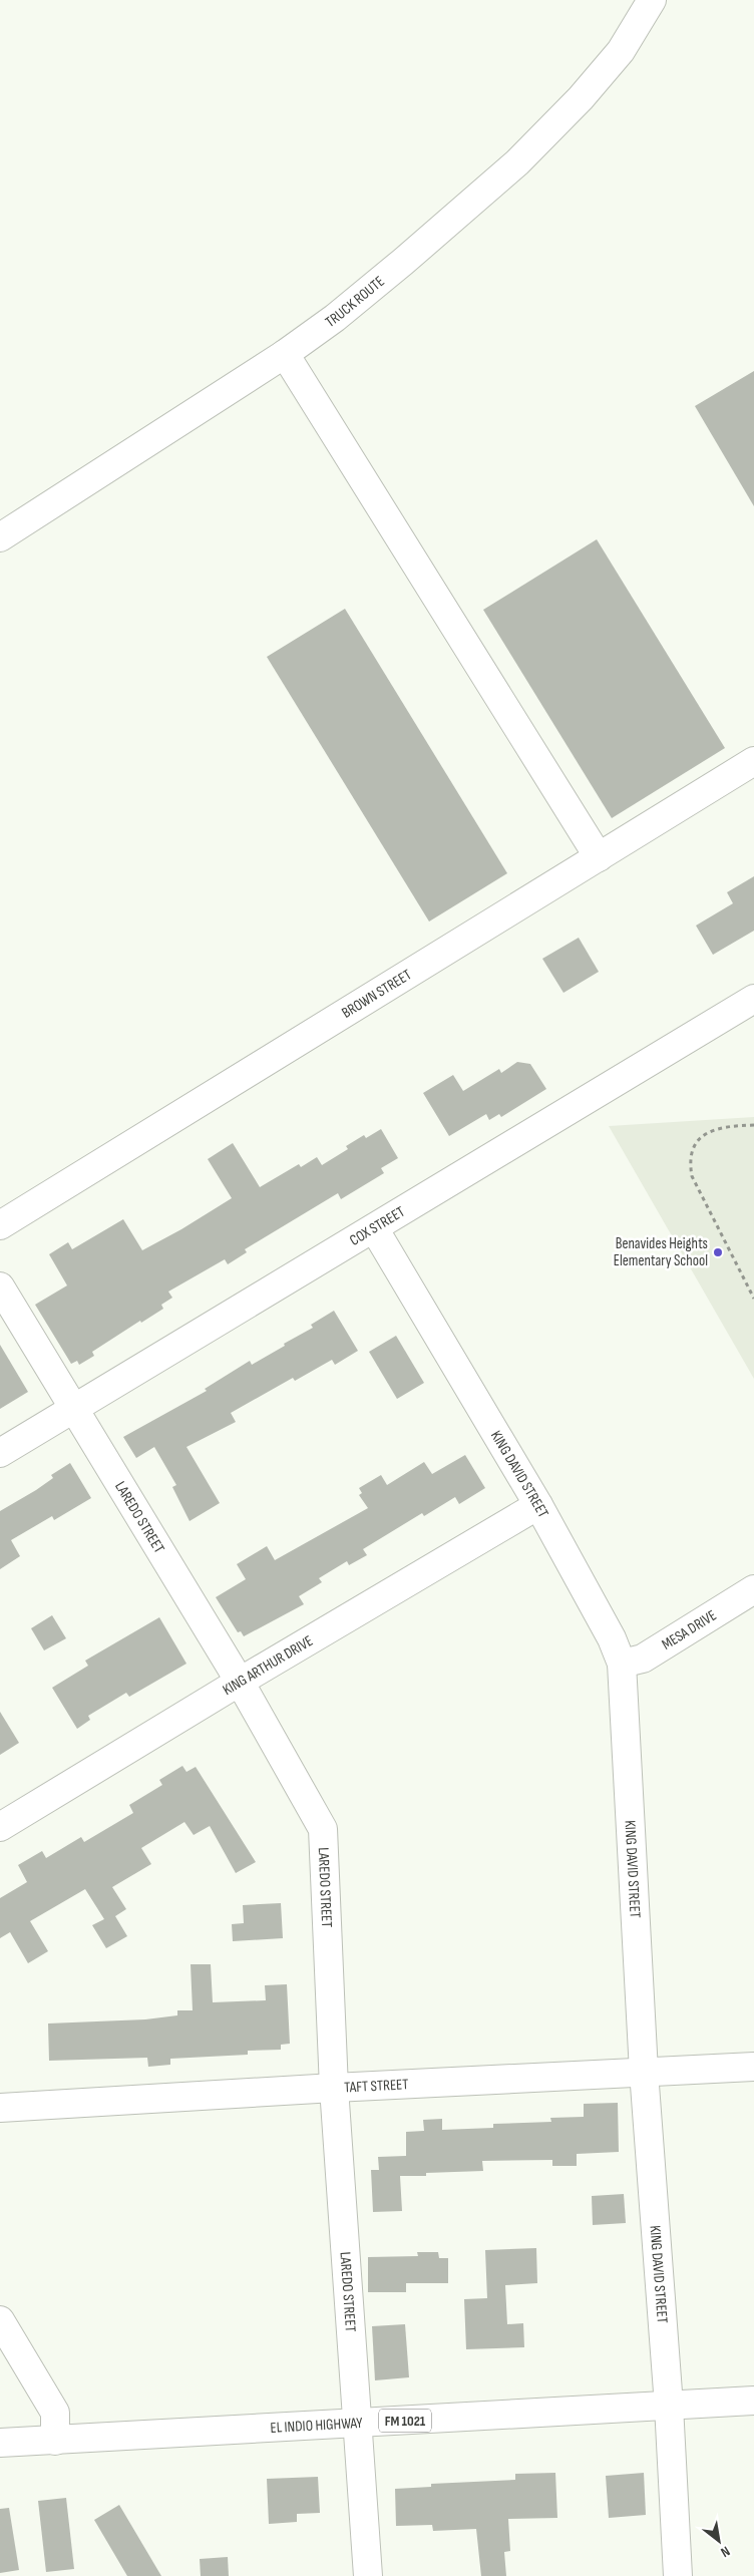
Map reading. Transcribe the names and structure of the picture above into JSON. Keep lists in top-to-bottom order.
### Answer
{
  "streets": {
    "street": [
      "TRUCK ROUTE",
      "BROWN STREET",
      "COX STREET",
      "KING DAVID STREET",
      "LAREDO STREET",
      "MESA DRIVE",
      "KING ARTHUR DRIVE",
      "TAFT STREET",
      "FM 1021",
      "EL INDIO HIGHWAY"
    ]
  },
  "crossings": [
    ["COX STREET", "KING DAVID STREET"],
    ["COX STREET", "LAREDO STREET"],
    ["KING DAVID STREET", "MESA DRIVE"],
    ["KING DAVID STREET", "KING ARTHUR DRIVE"],
    ["KING DAVID STREET", "TAFT STREET"],
    ["KING DAVID STREET", "EL INDIO HIGHWAY"],
    ["LAREDO STREET", "KING ARTHUR DRIVE"],
    ["LAREDO STREET", "TAFT STREET"],
    ["LAREDO STREET", "EL INDIO HIGHWAY"]
  ],
  "places": ["Benavides Heights Elementary School"],
  "north": "bottom right"
}
